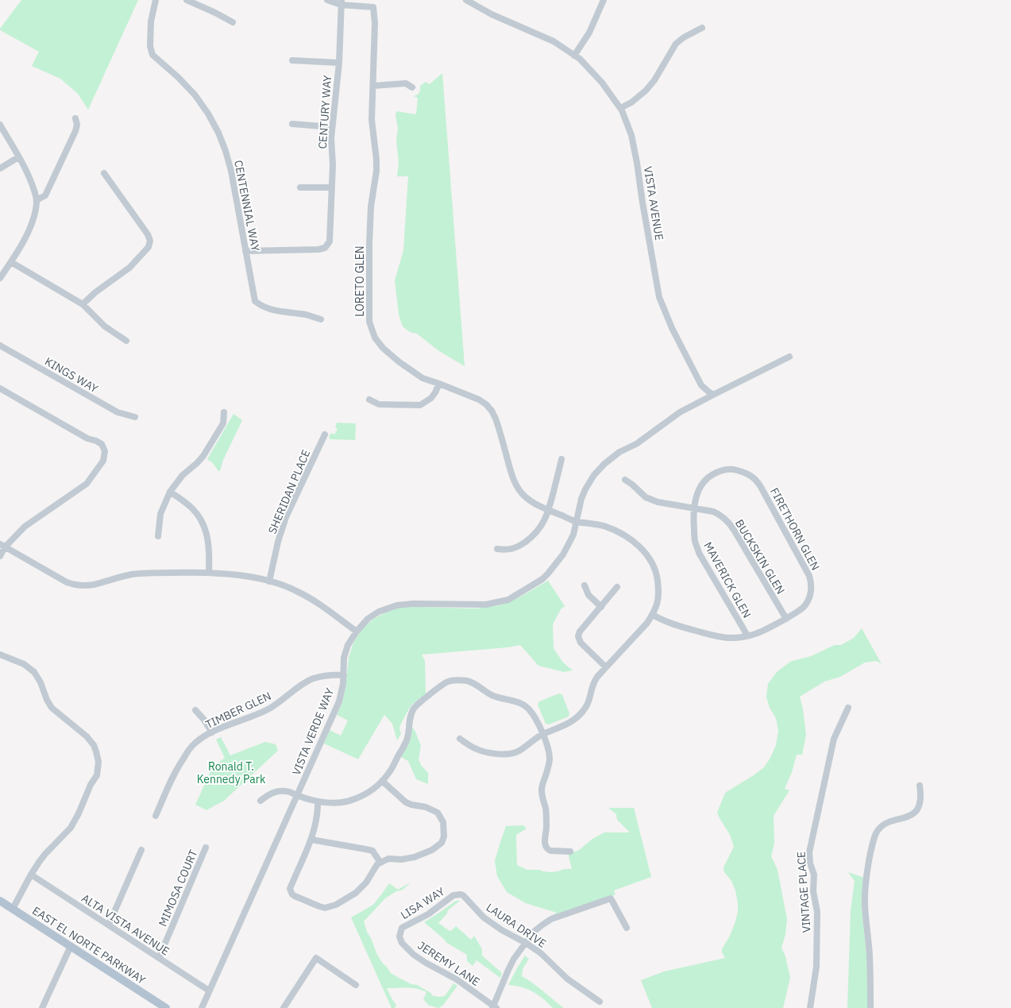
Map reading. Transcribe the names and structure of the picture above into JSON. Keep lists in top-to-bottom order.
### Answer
{
  "streets": {
    "main road": ["EAST EL NORTE PARKWAY"],
    "street": [
      "CENTURY WAY",
      "VISTA AVENUE",
      "CENTENNIAL WAY",
      "LORETO GLEN",
      "KINGS WAY",
      "SHERIDAN PLACE",
      "FIRETHORN GLEN",
      "BUCKSKIN GLEN",
      "MAVERICK GLEN",
      "TIMBER GLEN",
      "VISTA VERDE WAY",
      "MIMOSA COURT",
      "VINTAGE PLACE",
      "LISA WAY",
      "ALTA VISTA AVENUE",
      "LAURA DRIVE",
      "JEREMY LANE"
    ]
  },
  "crossings": [
    ["CENTURY WAY", "CENTENNIAL WAY"],
    ["CENTURY WAY", "LORETO GLEN"],
    ["VISTA AVENUE", "VISTA VERDE WAY"],
    ["LORETO GLEN", "FIRETHORN GLEN"],
    ["LORETO GLEN", "VISTA VERDE WAY"],
    ["FIRETHORN GLEN", "BUCKSKIN GLEN"],
    ["FIRETHORN GLEN", "MAVERICK GLEN"],
    ["BUCKSKIN GLEN", "MAVERICK GLEN"],
    ["TIMBER GLEN", "VISTA VERDE WAY"],
    ["VISTA VERDE WAY", "ALTA VISTA AVENUE"],
    ["MIMOSA COURT", "ALTA VISTA AVENUE"],
    ["LISA WAY", "LAURA DRIVE"],
    ["LISA WAY", "JEREMY LANE"]
  ],
  "parks": ["Ronald T. Kennedy Park"]
}
